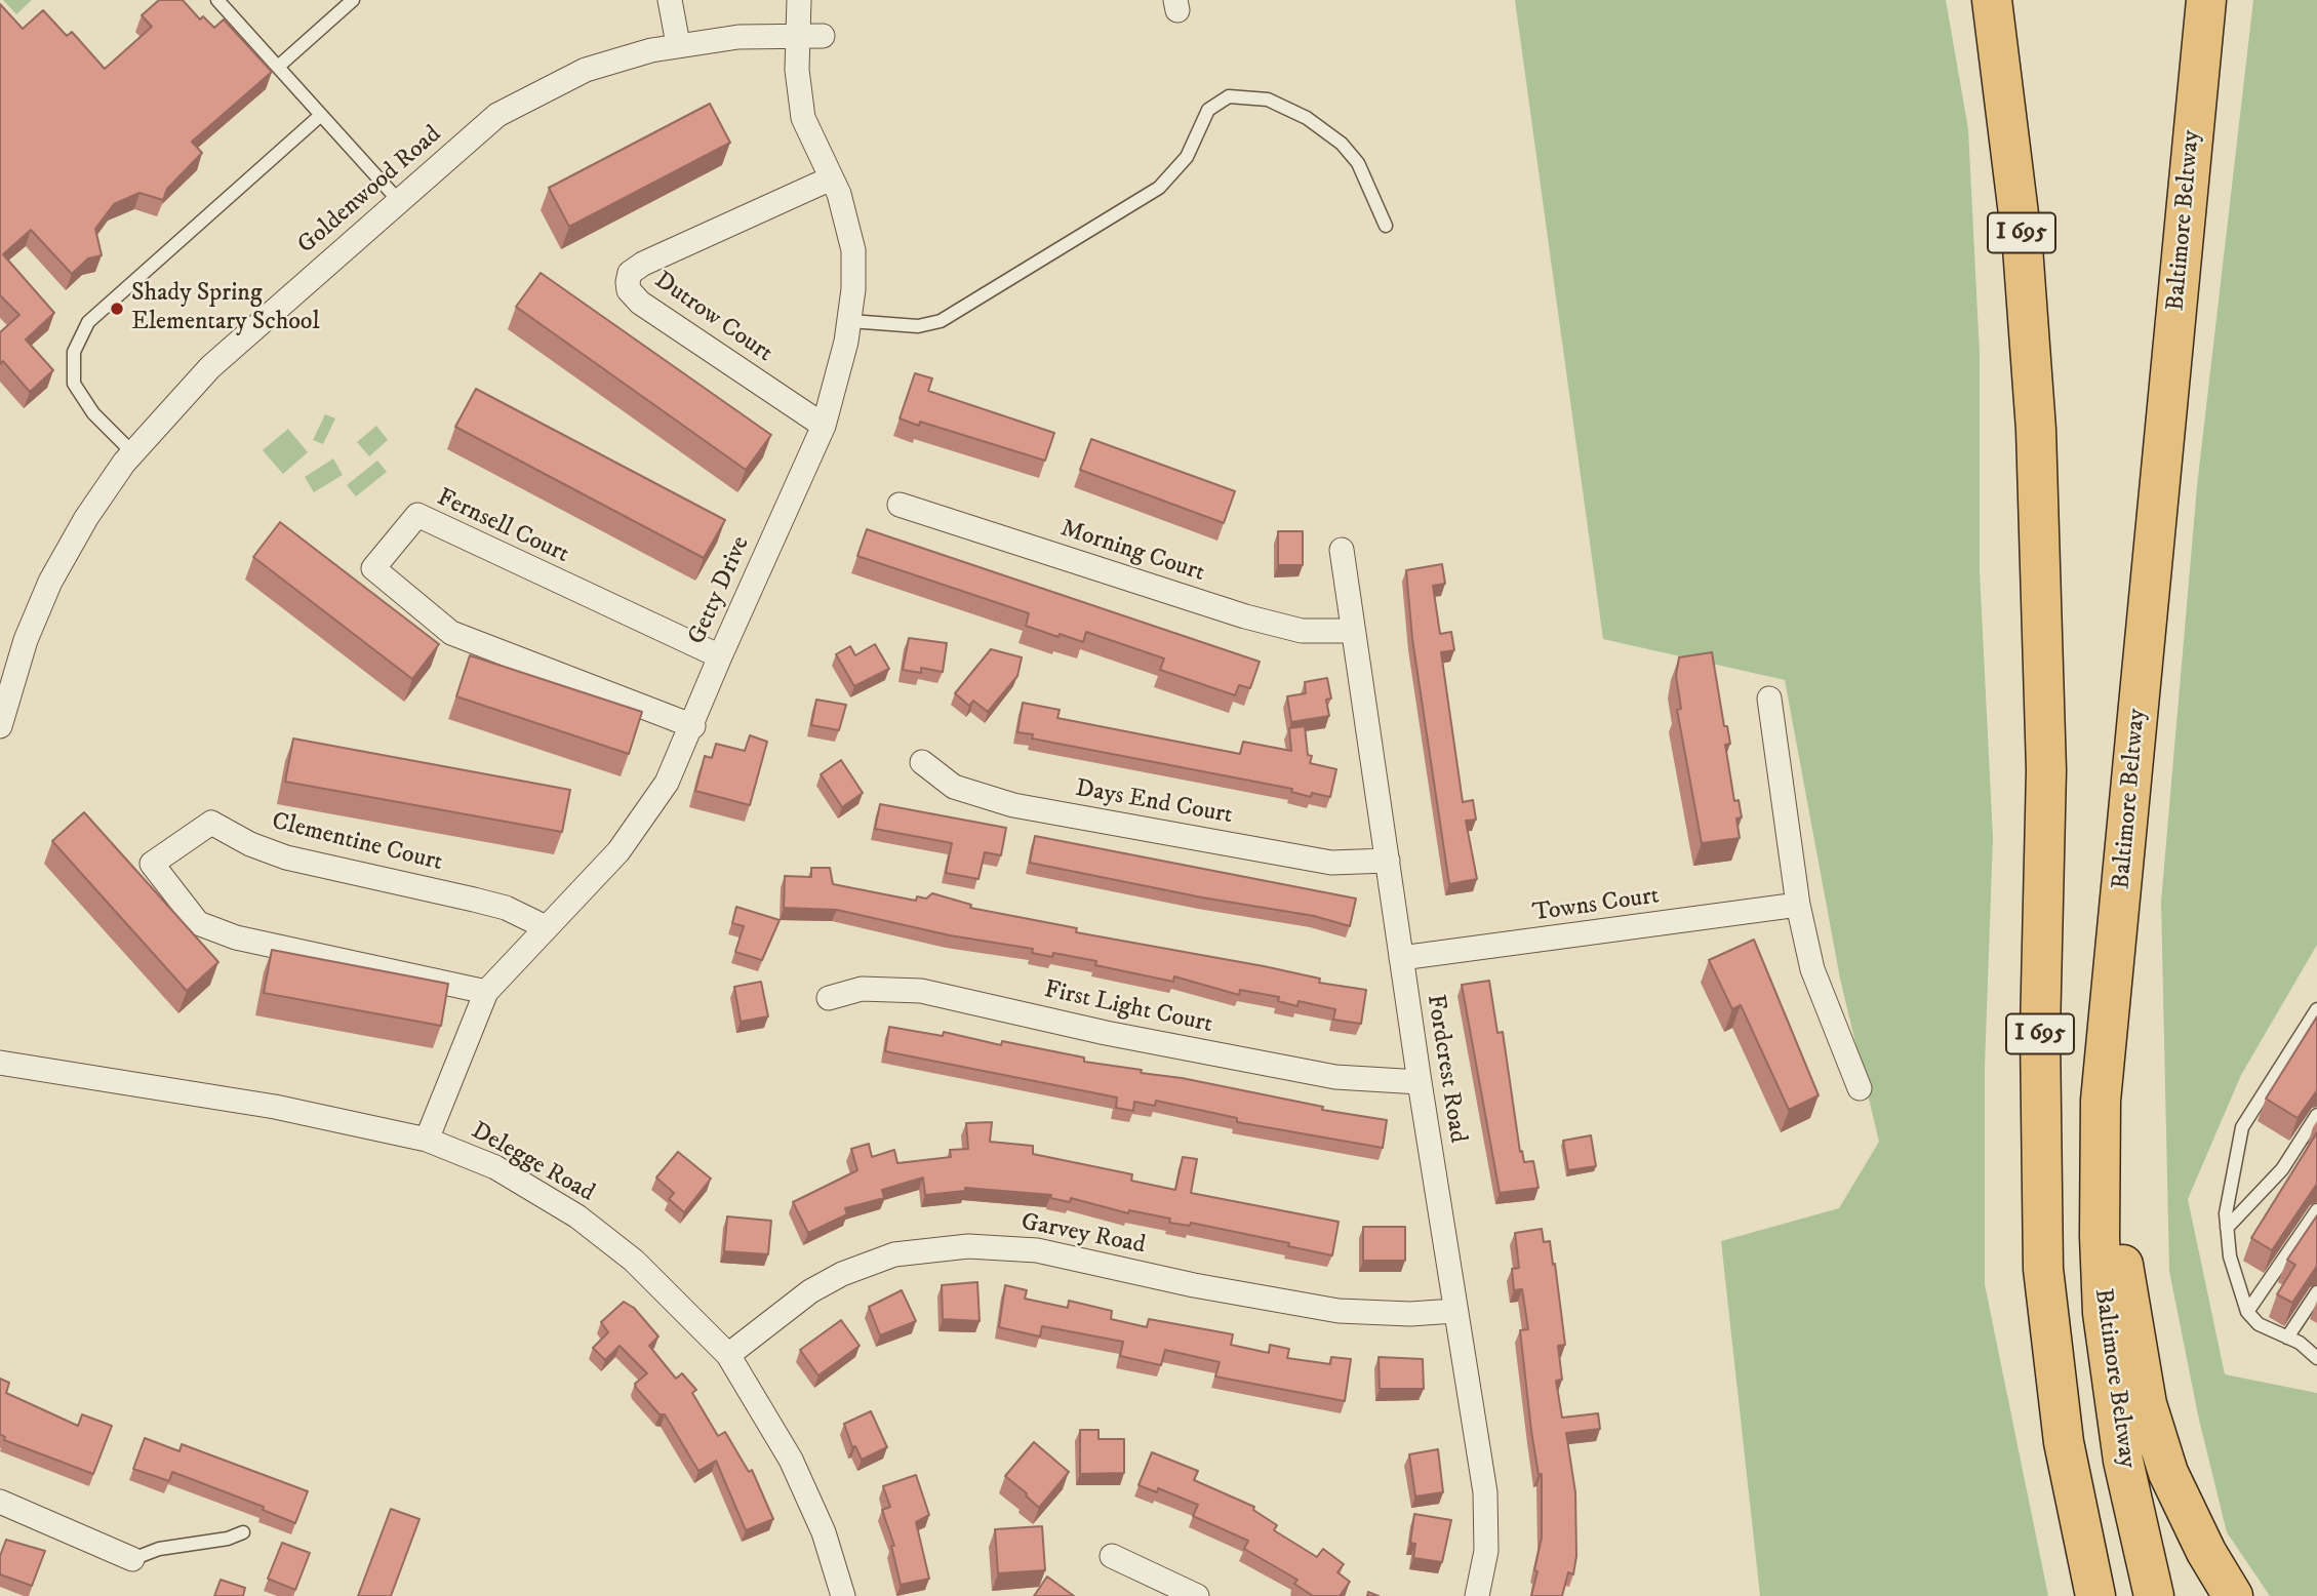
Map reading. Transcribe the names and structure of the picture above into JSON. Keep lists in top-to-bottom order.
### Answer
{
  "streets": {
    "highway": ["Baltimore Beltway", "I 695"],
    "street": [
      "Goldenwood Road",
      "Dutrow Court",
      "Fernsell Court",
      "Morning Court",
      "Getty Drive",
      "Days End Court",
      "Clementine Court",
      "Towns Court",
      "First Light Court",
      "Fordcrest Road",
      "Delegge Road",
      "Garvey Road"
    ]
  },
  "crossings": [
    ["Goldenwood Road", "Getty Drive"],
    ["Dutrow Court", "Getty Drive"],
    ["Fernsell Court", "Getty Drive"],
    ["Morning Court", "Fordcrest Road"],
    ["Getty Drive", "Clementine Court"],
    ["Getty Drive", "Delegge Road"],
    ["Days End Court", "Fordcrest Road"],
    ["Towns Court", "Fordcrest Road"],
    ["First Light Court", "Fordcrest Road"],
    ["Fordcrest Road", "Garvey Road"],
    ["Delegge Road", "Garvey Road"]
  ],
  "places": ["Shady Spring Elementary School"]
}
